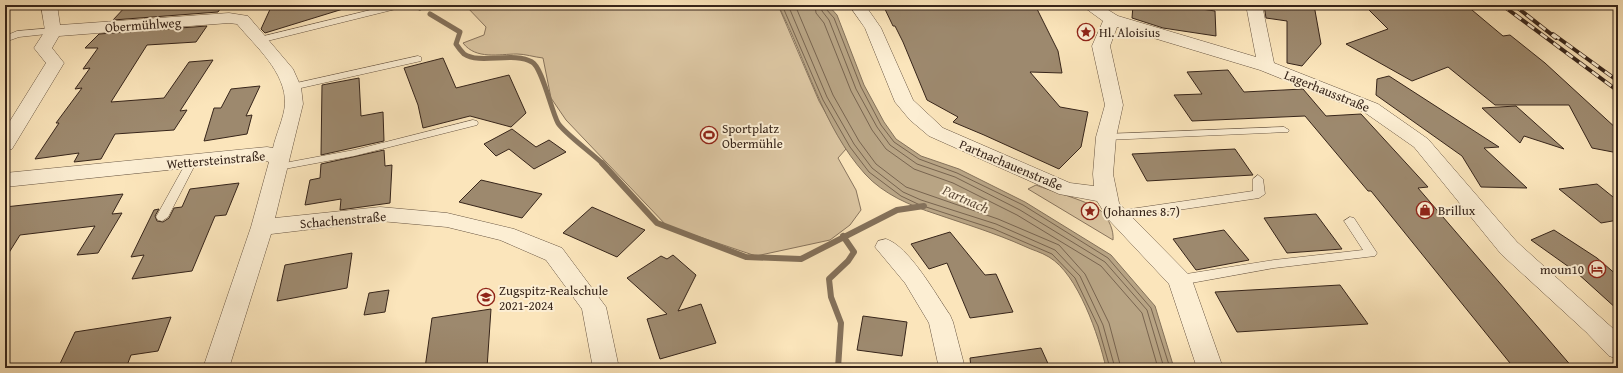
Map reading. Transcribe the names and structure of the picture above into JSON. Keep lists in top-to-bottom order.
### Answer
{
  "streets": {
    "street": [
      "Obermühlweg",
      "Lagerhausstraße",
      "Wettersteinstraße",
      "Partnachauenstraße",
      "Schachenstraße"
    ]
  },
  "crossings": [
    ["Obermühlweg", "Wettersteinstraße"],
    ["Wettersteinstraße", "Schachenstraße"]
  ],
  "water": ["Partnach"],
  "places": {
    "place": ["Hl. Aloisius", "(Johannes 8.7)"],
    "sports": ["Sportplatz Obermühle"],
    "shop": ["Brillux"],
    "hotel": ["moun10"],
    "school or university": ["Zugspitz-Realschule 2021-2024"]
  }
}
